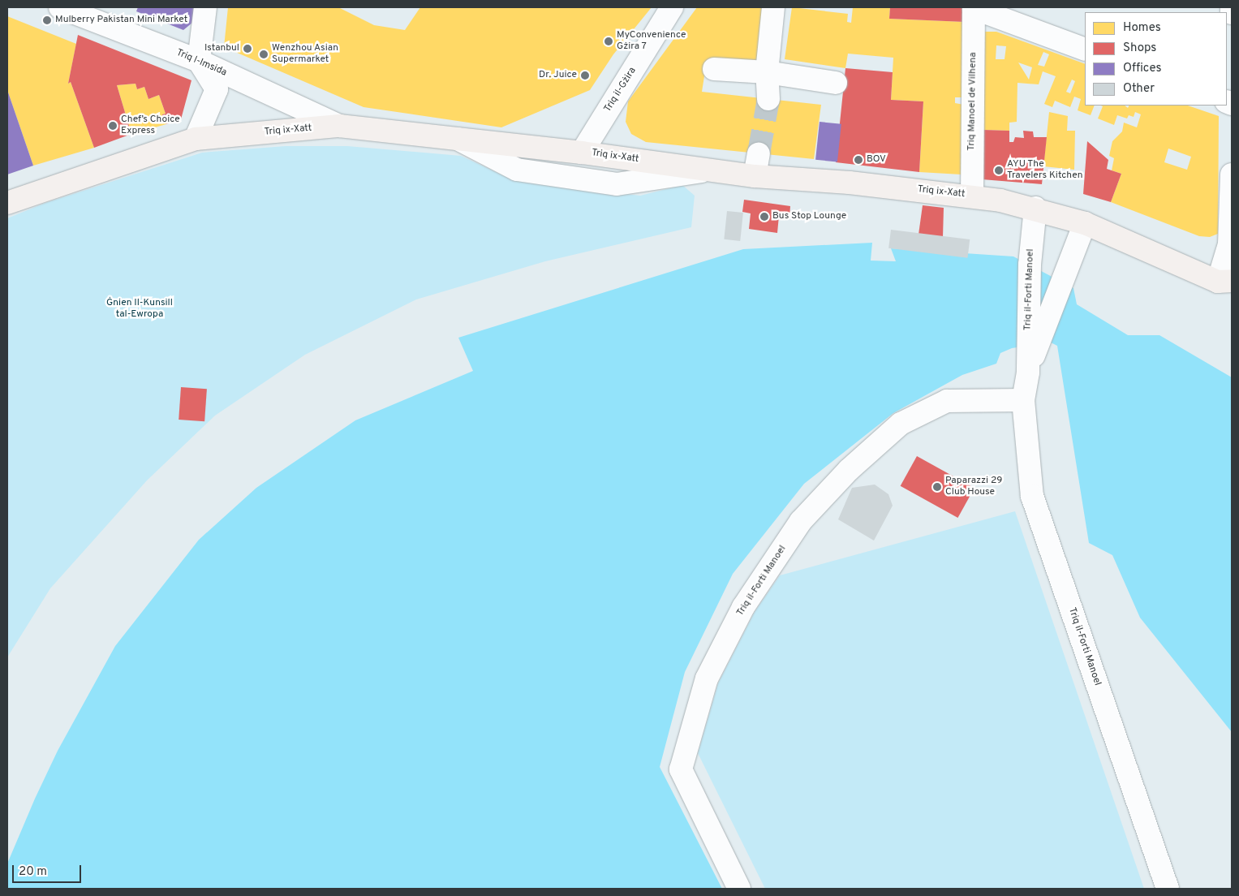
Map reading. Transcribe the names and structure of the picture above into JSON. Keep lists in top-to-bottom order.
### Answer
{
  "streets": {
    "main road": ["Triq ix-Xatt"],
    "street": [
      "Triq l-Imsida",
      "Triq il-Gżira",
      "Triq Manoel de Vilhena",
      "Triq il-Forti Manoel"
    ]
  },
  "crossings": [
    ["Triq l-Imsida", "Triq ix-Xatt"],
    ["Triq il-Gżira", "Triq ix-Xatt"],
    ["Triq Manoel de Vilhena", "Triq ix-Xatt"],
    ["Triq ix-Xatt", "Triq il-Forti Manoel"]
  ],
  "parks": ["Ġnien Il-Kunsill tal-Ewropa"],
  "places": [
    "Mulberry Pakistan Mini Market",
    "MyConvenience Gżira 7",
    "Istanbul",
    "Wenzhou Asian Supermarket",
    "Dr. Juice",
    "Chef’s Choice Express",
    "BOV",
    "AYU The Travelers Kitchen",
    "Bus Stop Lounge",
    "Paparazzi 29 Club House"
  ],
  "legend": [
    "Homes",
    "Shops",
    "Offices",
    "Other"
  ],
  "scale_bar": "20 m"
}
